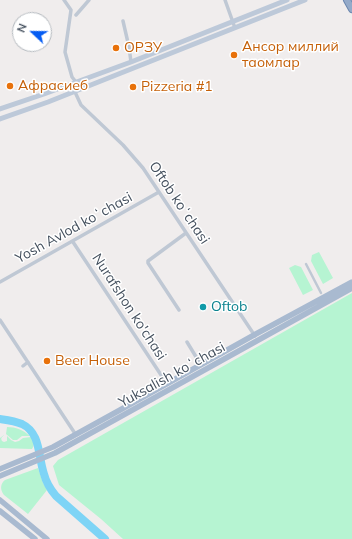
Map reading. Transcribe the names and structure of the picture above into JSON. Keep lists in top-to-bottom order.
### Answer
{
  "streets": {
    "main road": ["Yuksalish koʻchasi"],
    "street": ["Oftob koʻchasi", "Yosh Avlod koʻchasi", "Nurafshon ko'chasi"]
  },
  "crossings": [
    ["Oftob koʻchasi", "Yosh Avlod koʻchasi"],
    ["Oftob koʻchasi", "Yuksalish koʻchasi"],
    ["Yosh Avlod koʻchasi", "Nurafshon ko'chasi"],
    ["Nurafshon ko'chasi", "Yuksalish koʻchasi"]
  ],
  "places": [
    "ОРЗУ",
    "Ансор миллий таомлар",
    "Афрасиеб",
    "Pizzeria #1",
    "Oftob",
    "Beer House"
  ],
  "north": "left"
}
